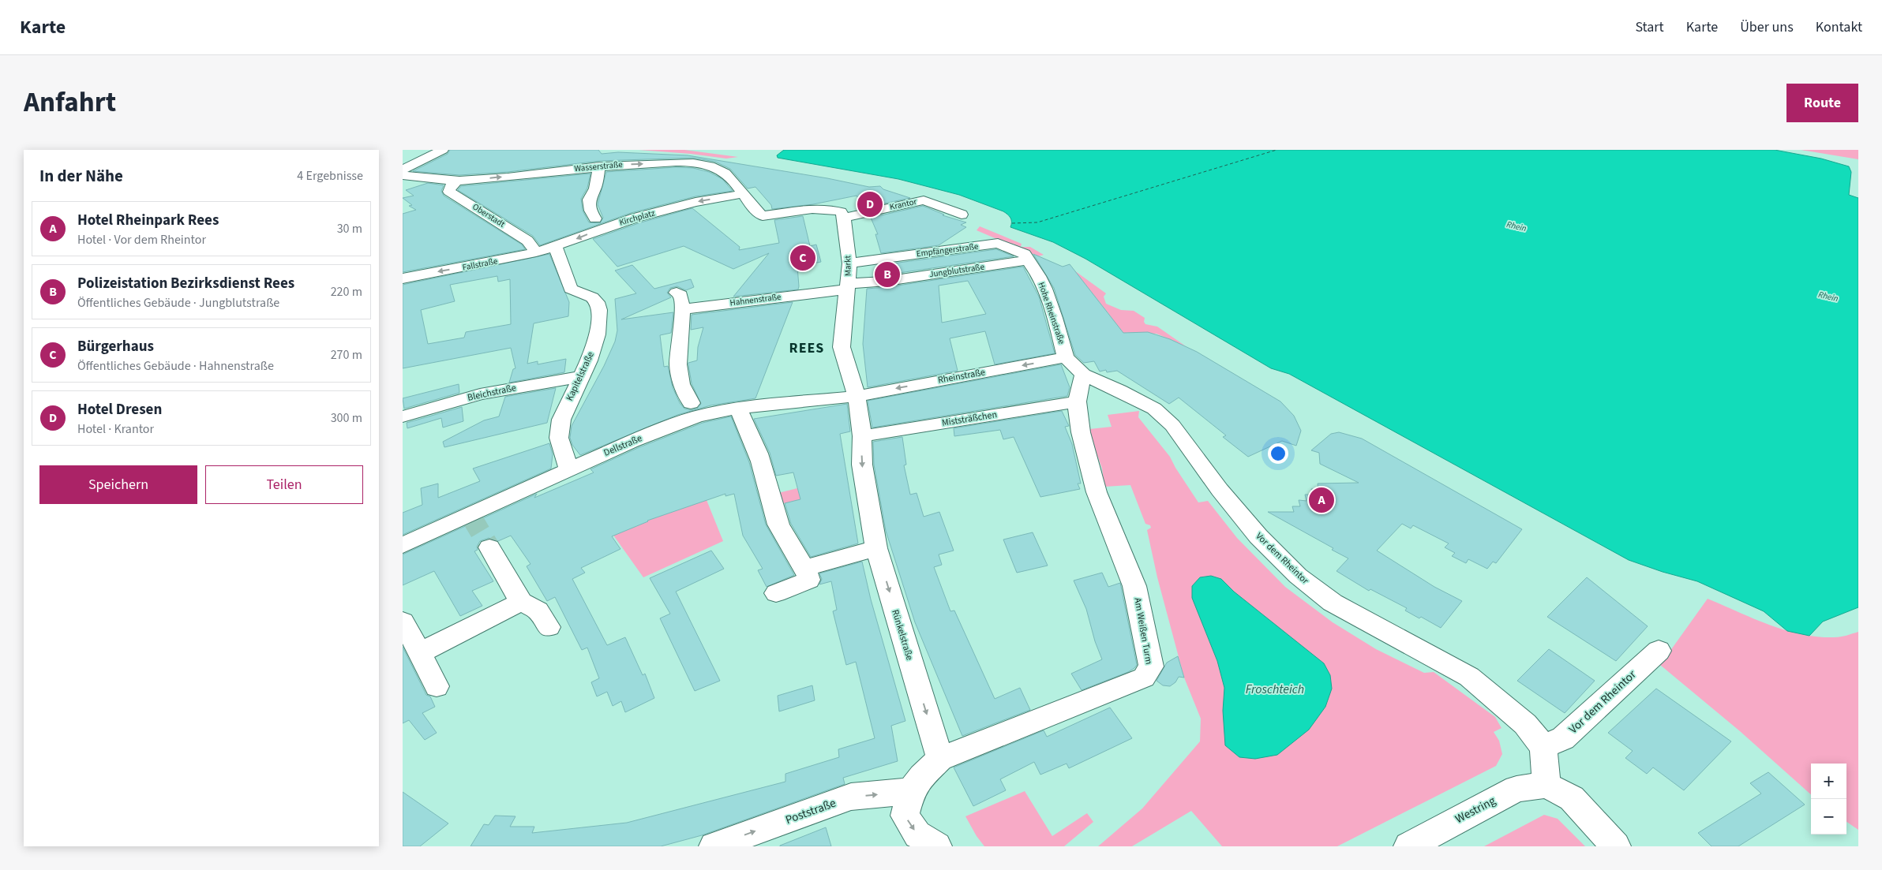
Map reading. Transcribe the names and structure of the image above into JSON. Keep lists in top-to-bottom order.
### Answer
{
  "streets": {
    "street": [
      "Wasserstraße",
      "Krantor",
      "Oberstadt",
      "Kirchplatz",
      "Empfängerstraße",
      "Fallstraße",
      "Markt",
      "Jungblutstraße",
      "Hahnenstraße",
      "Hohe Rheinstraße",
      "Kapitelstraße",
      "Rheinstraße",
      "Bleichstraße",
      "Miststräßchen",
      "Dellstraße",
      "Vor dem Rheintor",
      "Am Weißen Turm",
      "Rünkelstraße",
      "Westring",
      "Poststraße"
    ]
  },
  "crossings": [
    ["Wasserstraße", "Oberstadt"],
    ["Wasserstraße", "Kirchplatz"],
    ["Krantor", "Markt"],
    ["Oberstadt", "Fallstraße"],
    ["Kirchplatz", "Fallstraße"],
    ["Kirchplatz", "Kapitelstraße"],
    ["Empfängerstraße", "Markt"],
    ["Empfängerstraße", "Hohe Rheinstraße"],
    ["Fallstraße", "Kapitelstraße"],
    ["Markt", "Jungblutstraße"],
    ["Markt", "Hahnenstraße"],
    ["Markt", "Rheinstraße"],
    ["Markt", "Dellstraße"],
    ["Markt", "Rünkelstraße"],
    ["Jungblutstraße", "Hahnenstraße"],
    ["Jungblutstraße", "Hohe Rheinstraße"],
    ["Hohe Rheinstraße", "Rheinstraße"],
    ["Hohe Rheinstraße", "Vor dem Rheintor"],
    ["Kapitelstraße", "Bleichstraße"],
    ["Kapitelstraße", "Dellstraße"],
    ["Rheinstraße", "Dellstraße"],
    ["Rheinstraße", "Vor dem Rheintor"],
    ["Rheinstraße", "Rünkelstraße"],
    ["Miststräßchen", "Am Weißen Turm"],
    ["Miststräßchen", "Rünkelstraße"],
    ["Dellstraße", "Rünkelstraße"],
    ["Vor dem Rheintor", "Am Weißen Turm"],
    ["Am Weißen Turm", "Rünkelstraße"]
  ],
  "one_way": [
    "Wasserstraße",
    "Kirchplatz",
    "Rheinstraße",
    "Poststraße"
  ],
  "districts": ["REES"],
  "water": ["Rhein", "Froschteich"],
  "page": {
    "header": "Karte",
    "nav": [
      "Start",
      "Karte",
      "Über uns",
      "Kontakt"
    ],
    "title": "Anfahrt",
    "buttons": [
      "Route",
      ["Speichern", "Teilen"]
    ],
    "heading": ["In der Nähe", "4 Ergebnisse"],
    "pins": [
      "D",
      "C",
      "B",
      "A"
    ],
    "list": [
      {
        "mark": "A",
        "name": "Hotel Rheinpark Rees",
        "note": "Hotel · Vor dem Rheintor",
        "value": "30 m"
      },
      {
        "mark": "B",
        "name": "Polizeistation Bezirksdienst Rees",
        "note": "Öffentliches Gebäude · Jungblutstraße",
        "value": "220 m"
      },
      {
        "mark": "C",
        "name": "Bürgerhaus",
        "note": "Öffentliches Gebäude · Hahnenstraße",
        "value": "270 m"
      },
      {
        "mark": "D",
        "name": "Hotel Dresen",
        "note": "Hotel · Krantor",
        "value": "300 m"
      }
    ],
    "map_buttons": ["+", "−"]
  }
}
